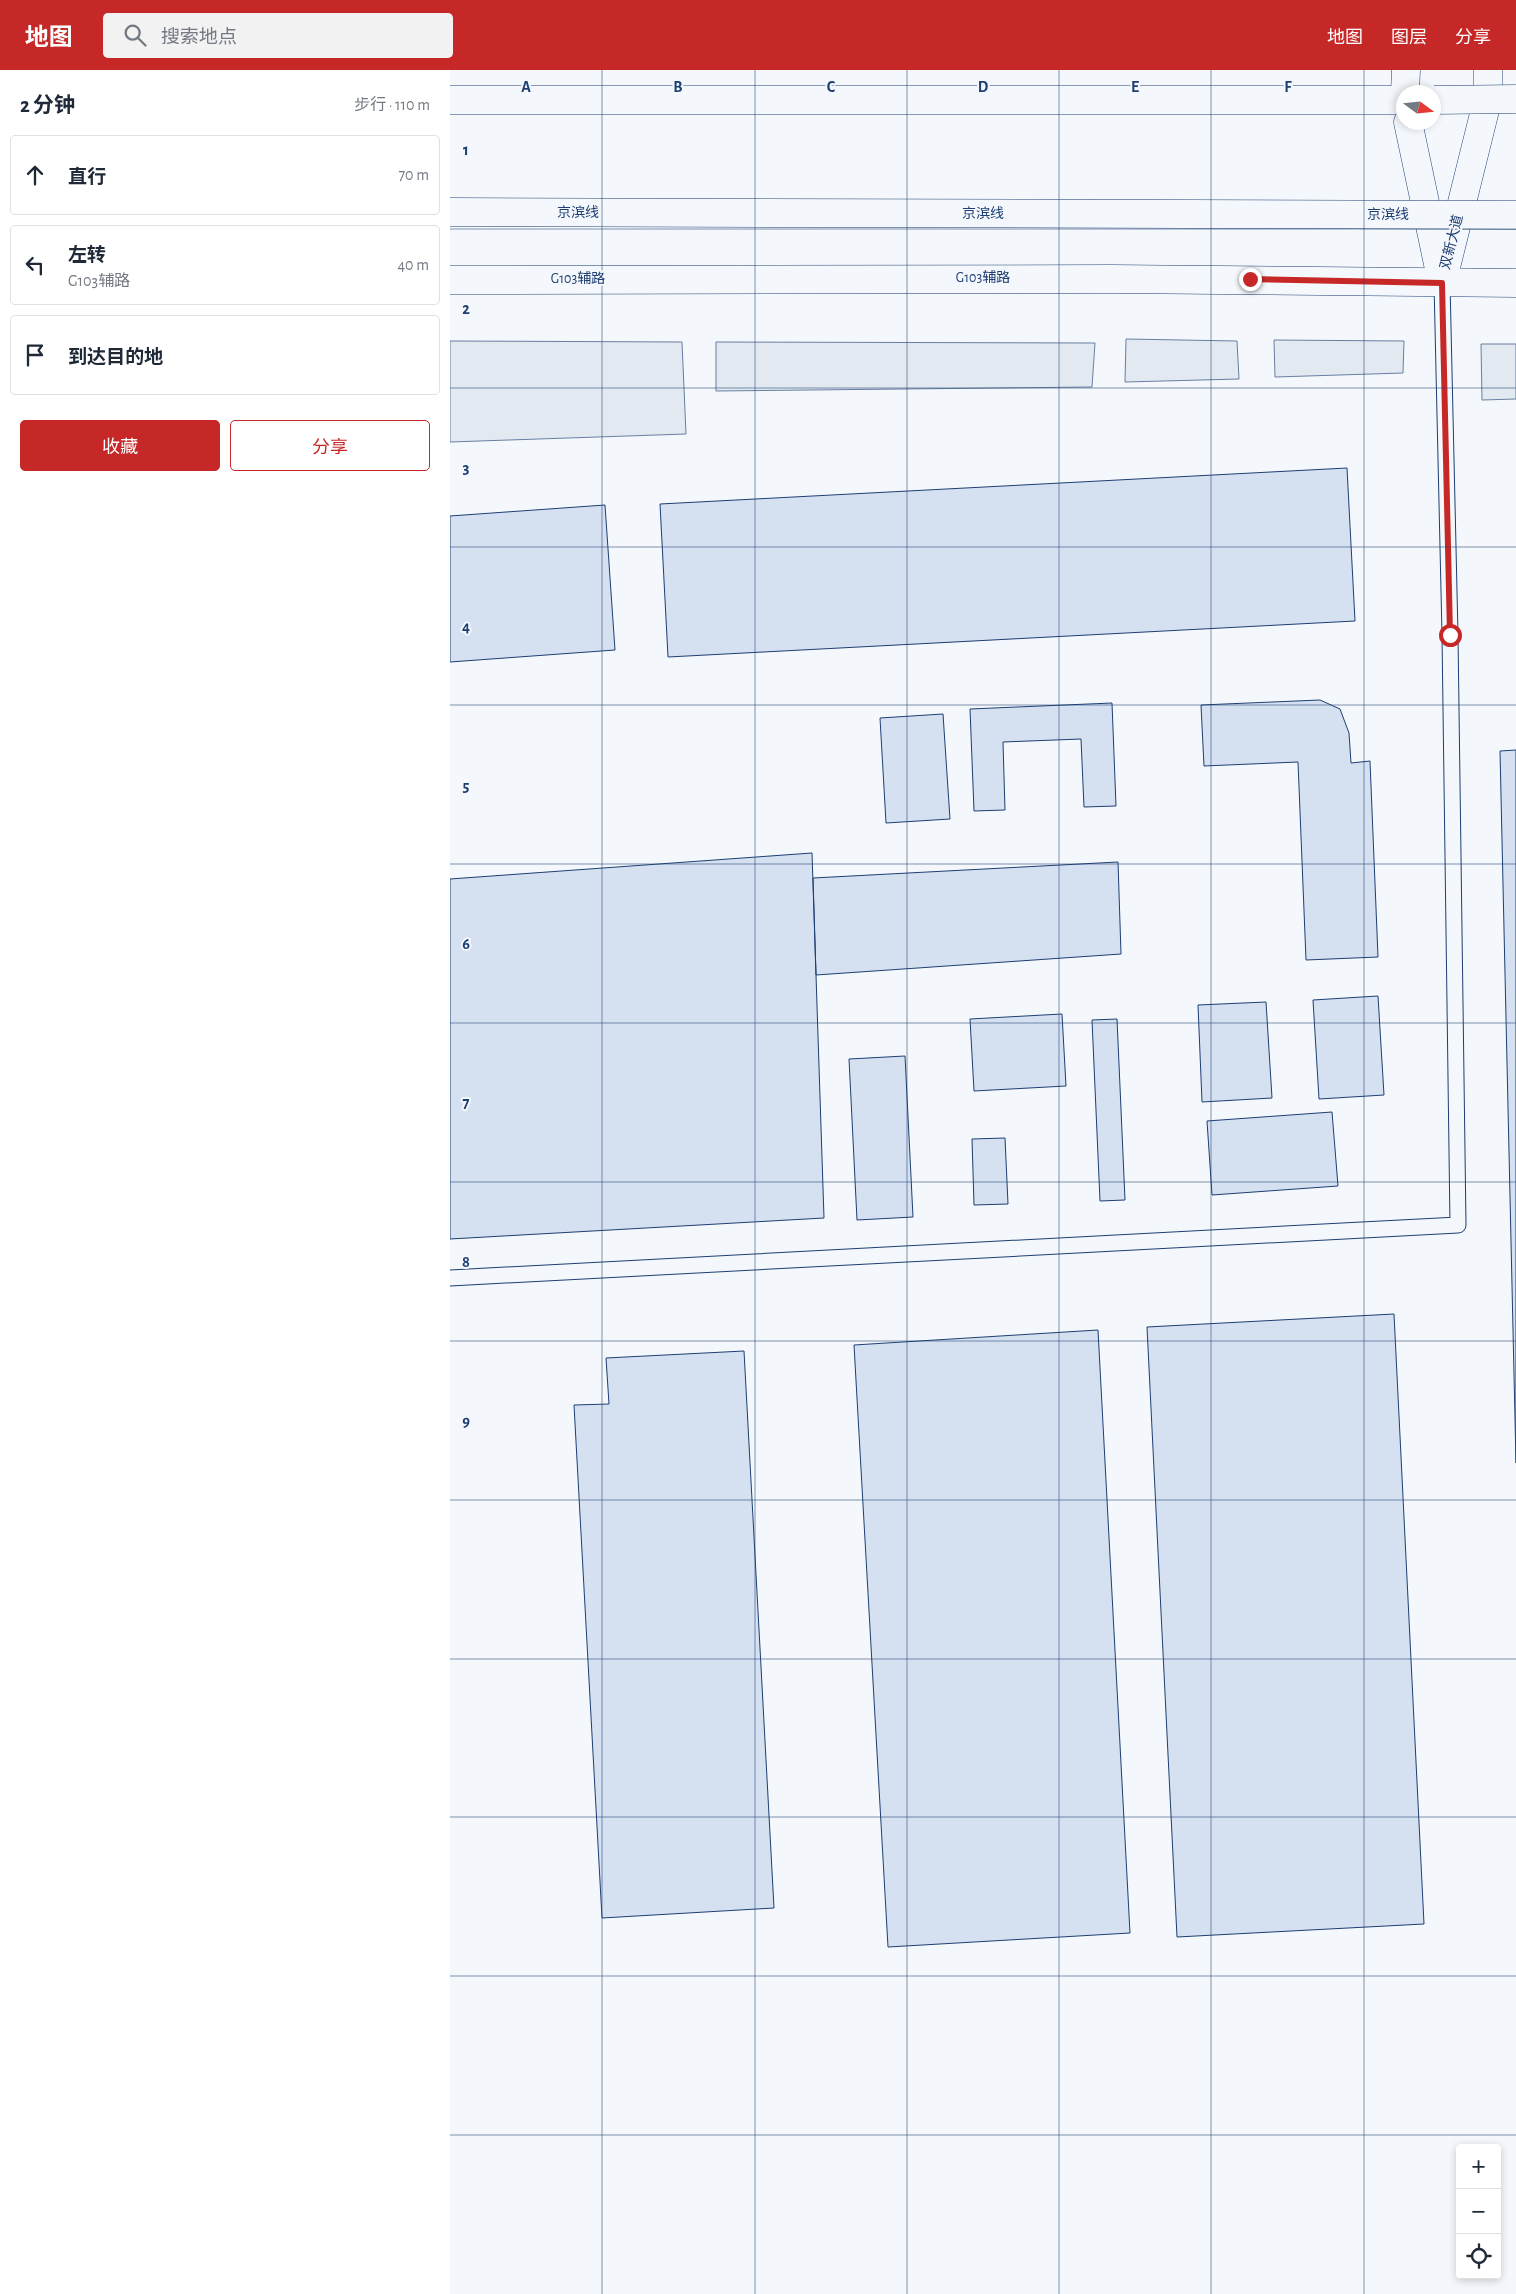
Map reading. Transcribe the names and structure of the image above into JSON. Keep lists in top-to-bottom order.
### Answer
{
  "streets": {
    "main road": ["京滨线", "双新大道", "G103辅路"]
  },
  "crossings": [
    ["双新大道", "G103辅路"]
  ],
  "north": "right",
  "page": {
    "header": "地图",
    "search": "搜索地点",
    "nav": ["地图", "图层", "分享"],
    "heading": ["2 分钟", "步行 · 110 m"],
    "list": [
      ["直行", "70 m"],
      ["左转", "G103辅路", "40 m"],
      "到达目的地"
    ],
    "buttons": ["收藏", "分享"],
    "map_buttons": ["+", "−"]
  },
  "grid": {
    "columns": [
      "A",
      "B",
      "C",
      "D",
      "E",
      "F"
    ],
    "rows": [
      "1",
      "2",
      "3",
      "4",
      "5",
      "6",
      "7",
      "8",
      "9"
    ]
  }
}
